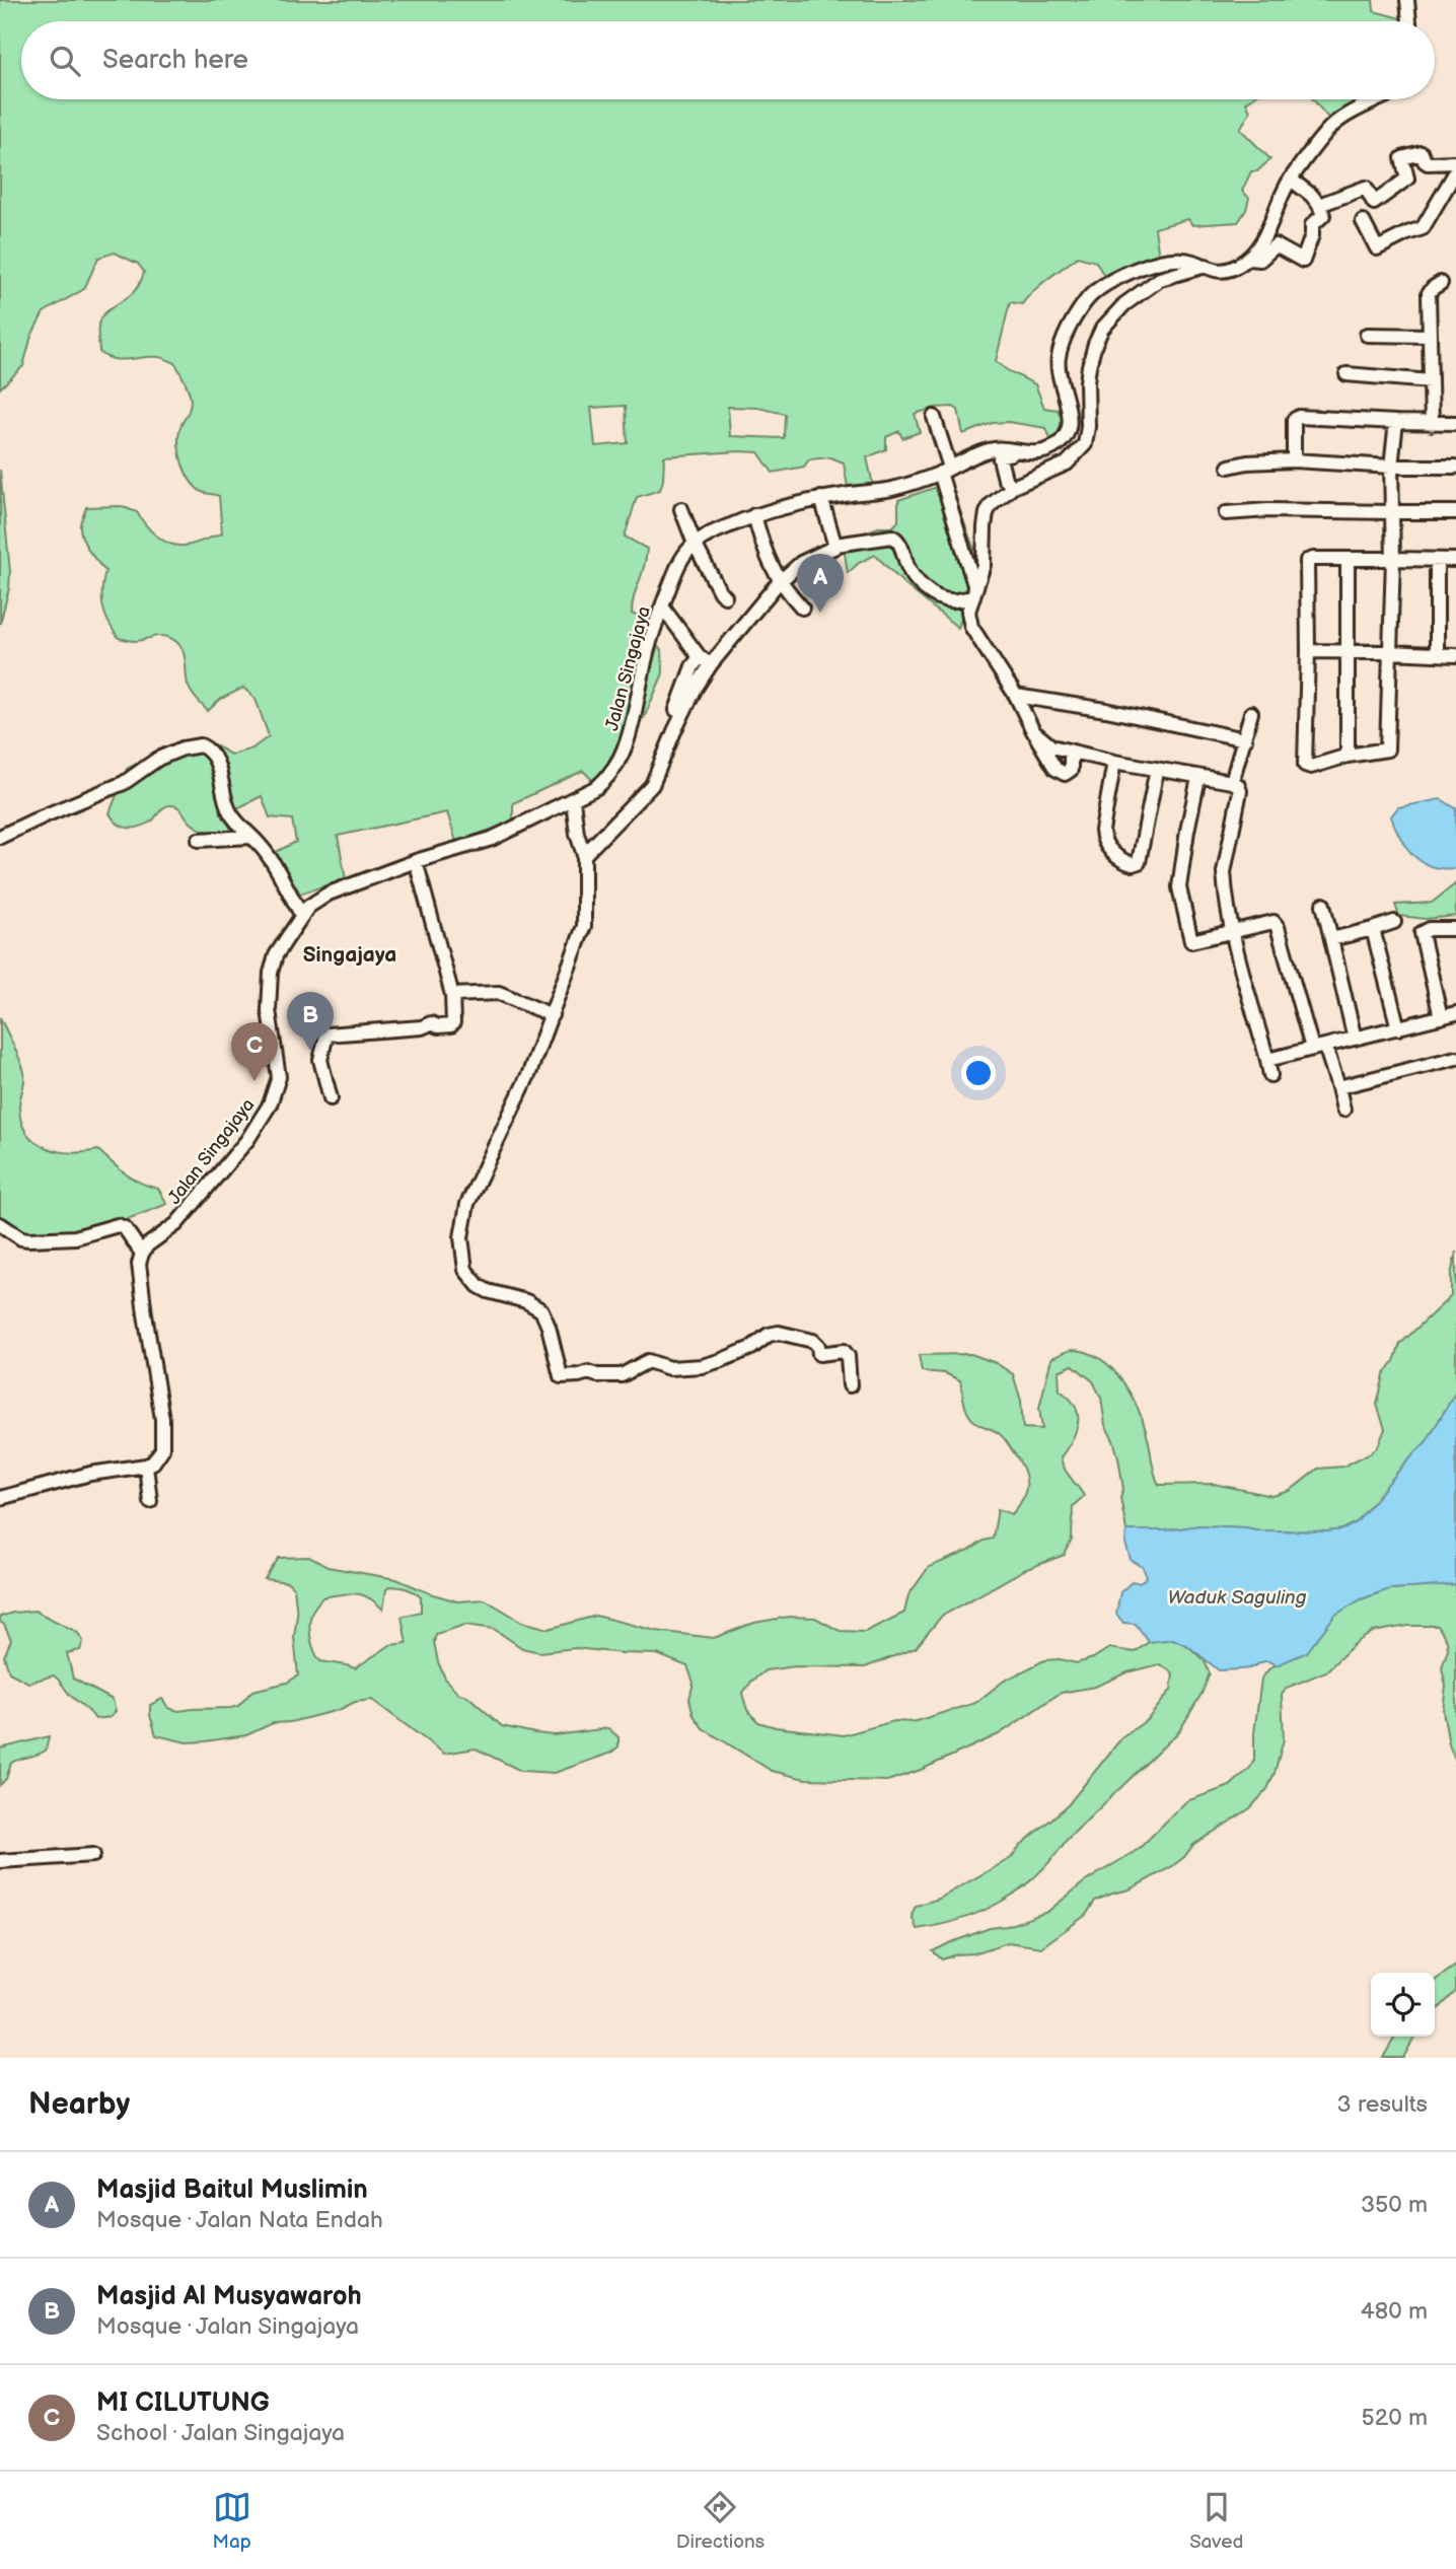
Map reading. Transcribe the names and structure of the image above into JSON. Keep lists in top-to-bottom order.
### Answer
{
  "streets": {
    "street": ["Jalan Singajaya"]
  },
  "districts": ["Singajaya"],
  "water": ["Waduk Saguling"],
  "page": {
    "search": "Search here",
    "pins": ["A", "B", "C"],
    "heading": ["Nearby", "3 results"],
    "list": [
      {
        "mark": "A",
        "name": "Masjid Baitul Muslimin",
        "note": "Mosque · Jalan Nata Endah",
        "value": "350 m"
      },
      {
        "mark": "B",
        "name": "Masjid Al Musyawaroh",
        "note": "Mosque · Jalan Singajaya",
        "value": "480 m"
      },
      {
        "mark": "C",
        "name": "MI CILUTUNG",
        "note": "School · Jalan Singajaya",
        "value": "520 m"
      }
    ],
    "nav": ["Map", "Directions", "Saved"]
  }
}
